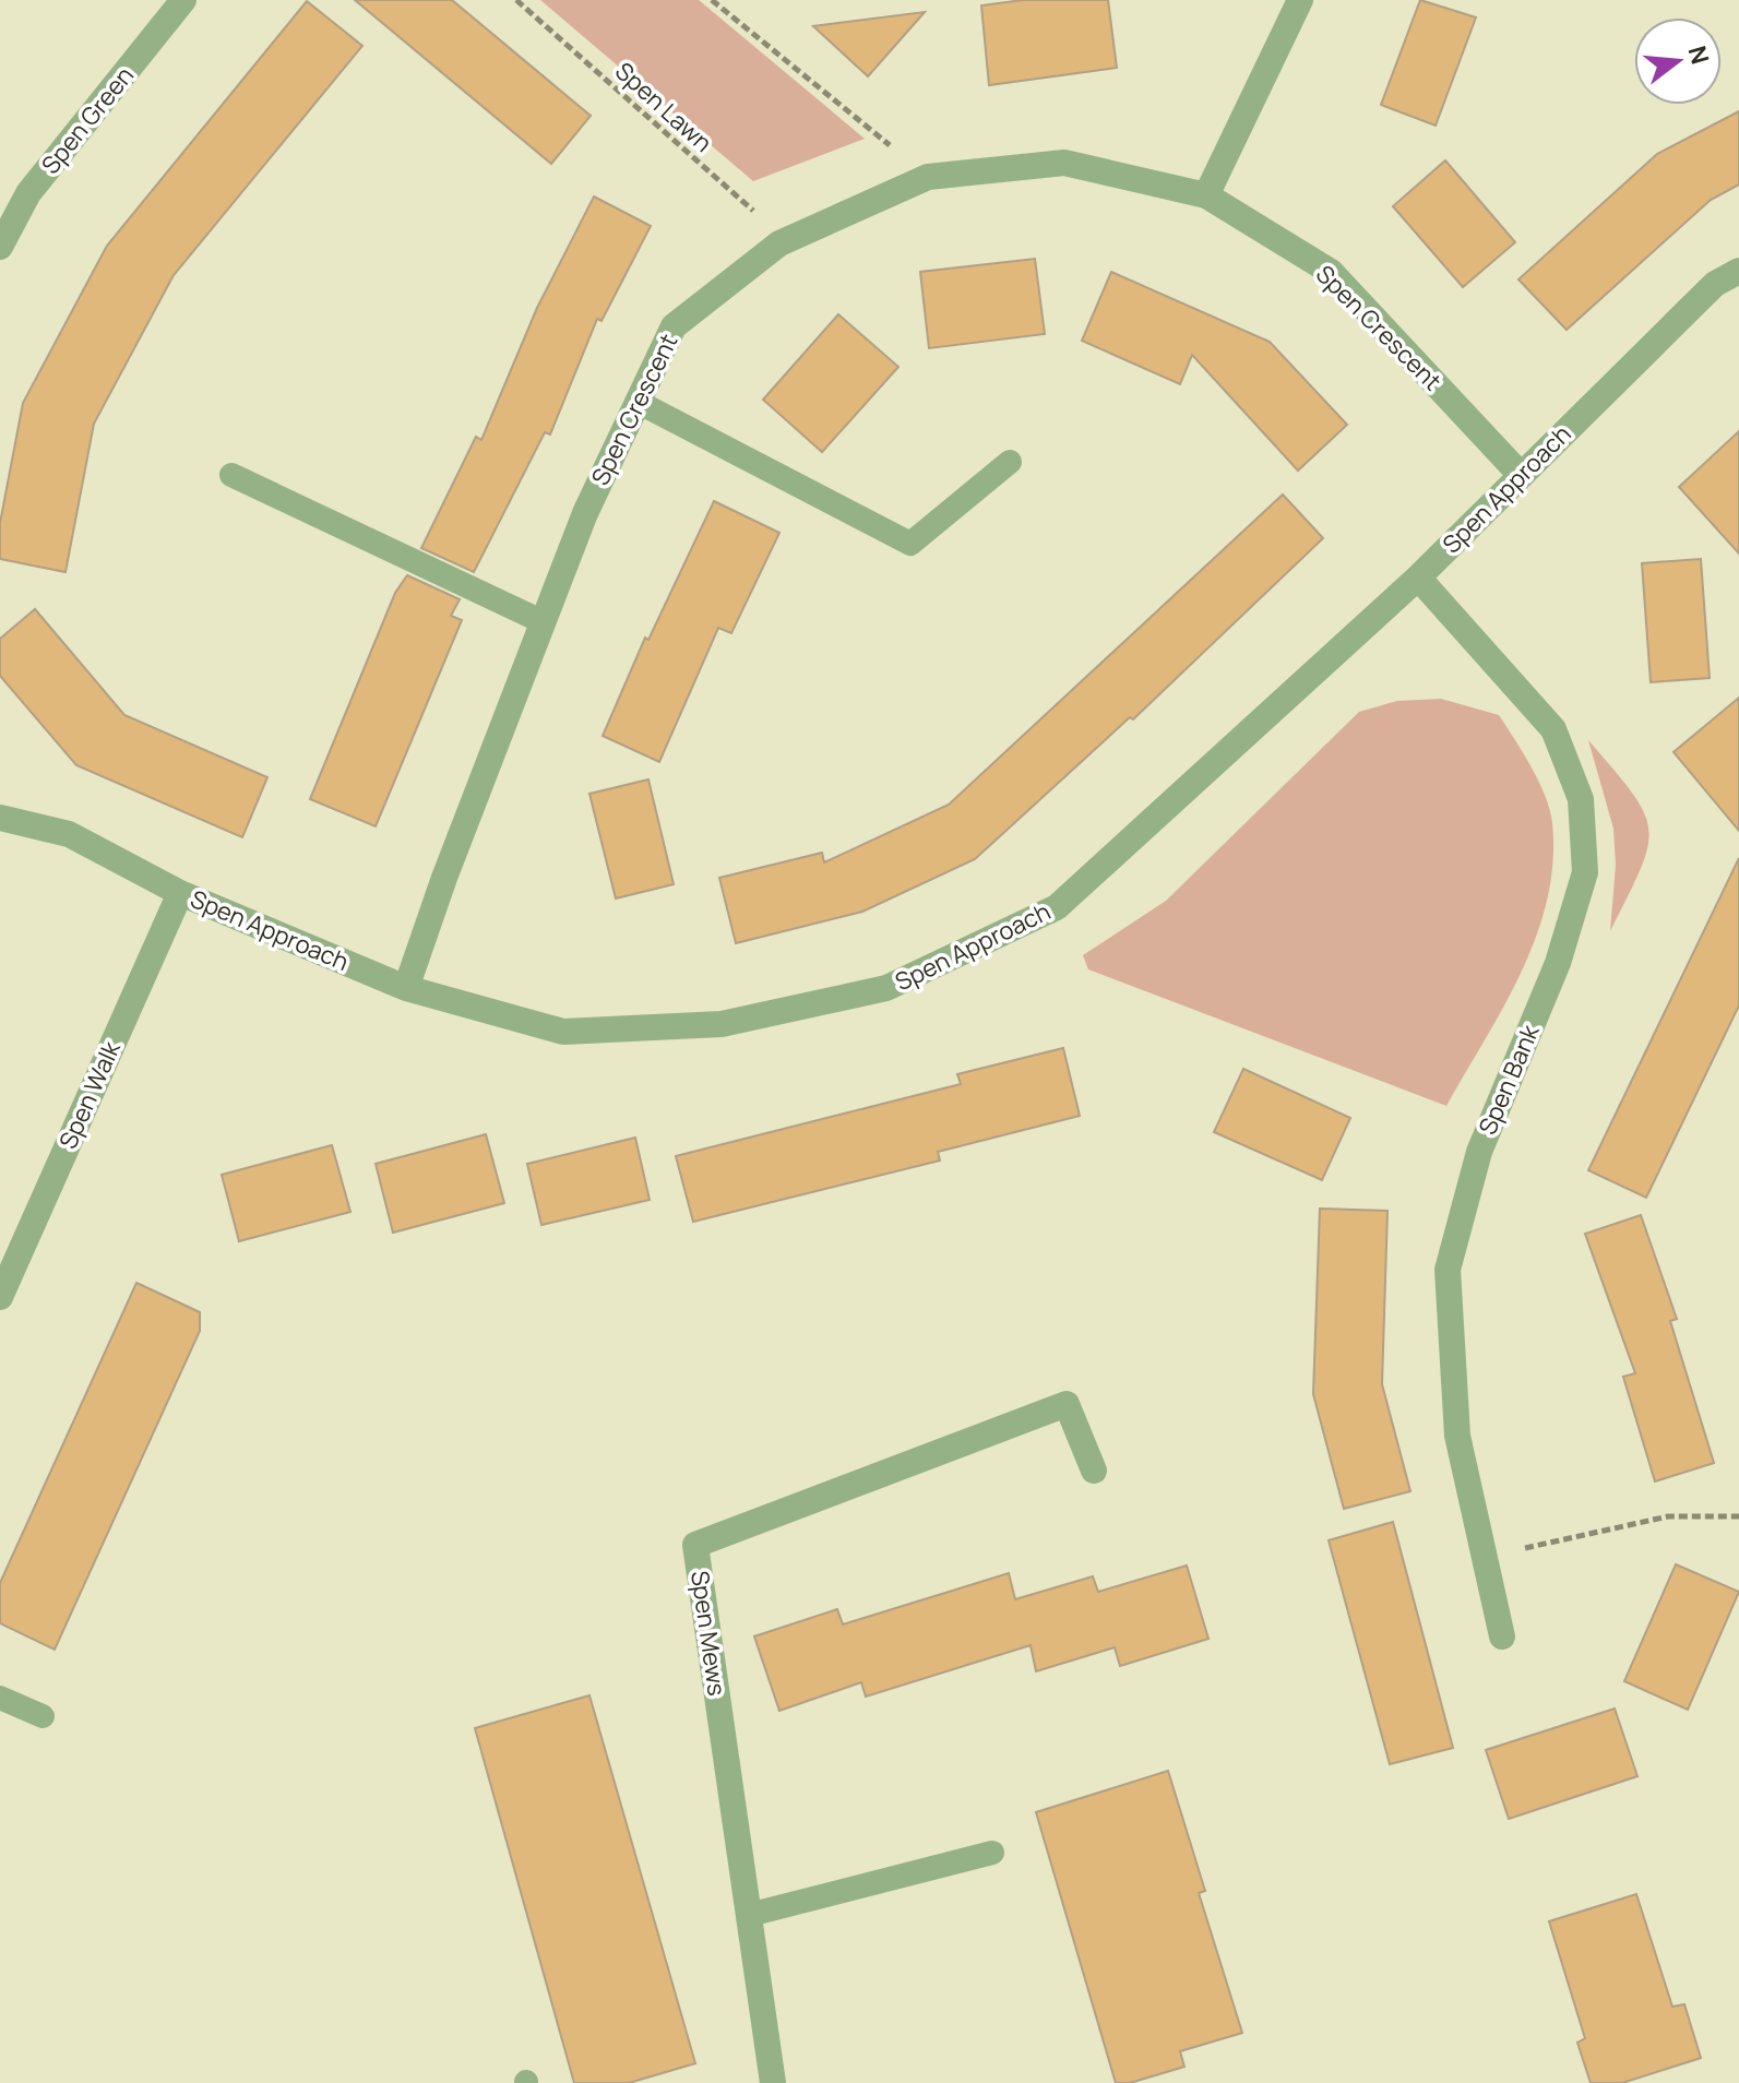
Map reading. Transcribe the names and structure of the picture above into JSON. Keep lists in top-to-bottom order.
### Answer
{
  "streets": {
    "street": [
      "Spen Green",
      "Spen Crescent",
      "Spen Approach",
      "Spen Bank",
      "Spen Walk",
      "Spen Mews"
    ],
    "path": ["Spen Lawn"]
  },
  "crossings": [
    ["Spen Lawn", "Spen Crescent"],
    ["Spen Crescent", "Spen Approach"],
    ["Spen Approach", "Spen Bank"],
    ["Spen Approach", "Spen Walk"]
  ],
  "north": "right"
}
